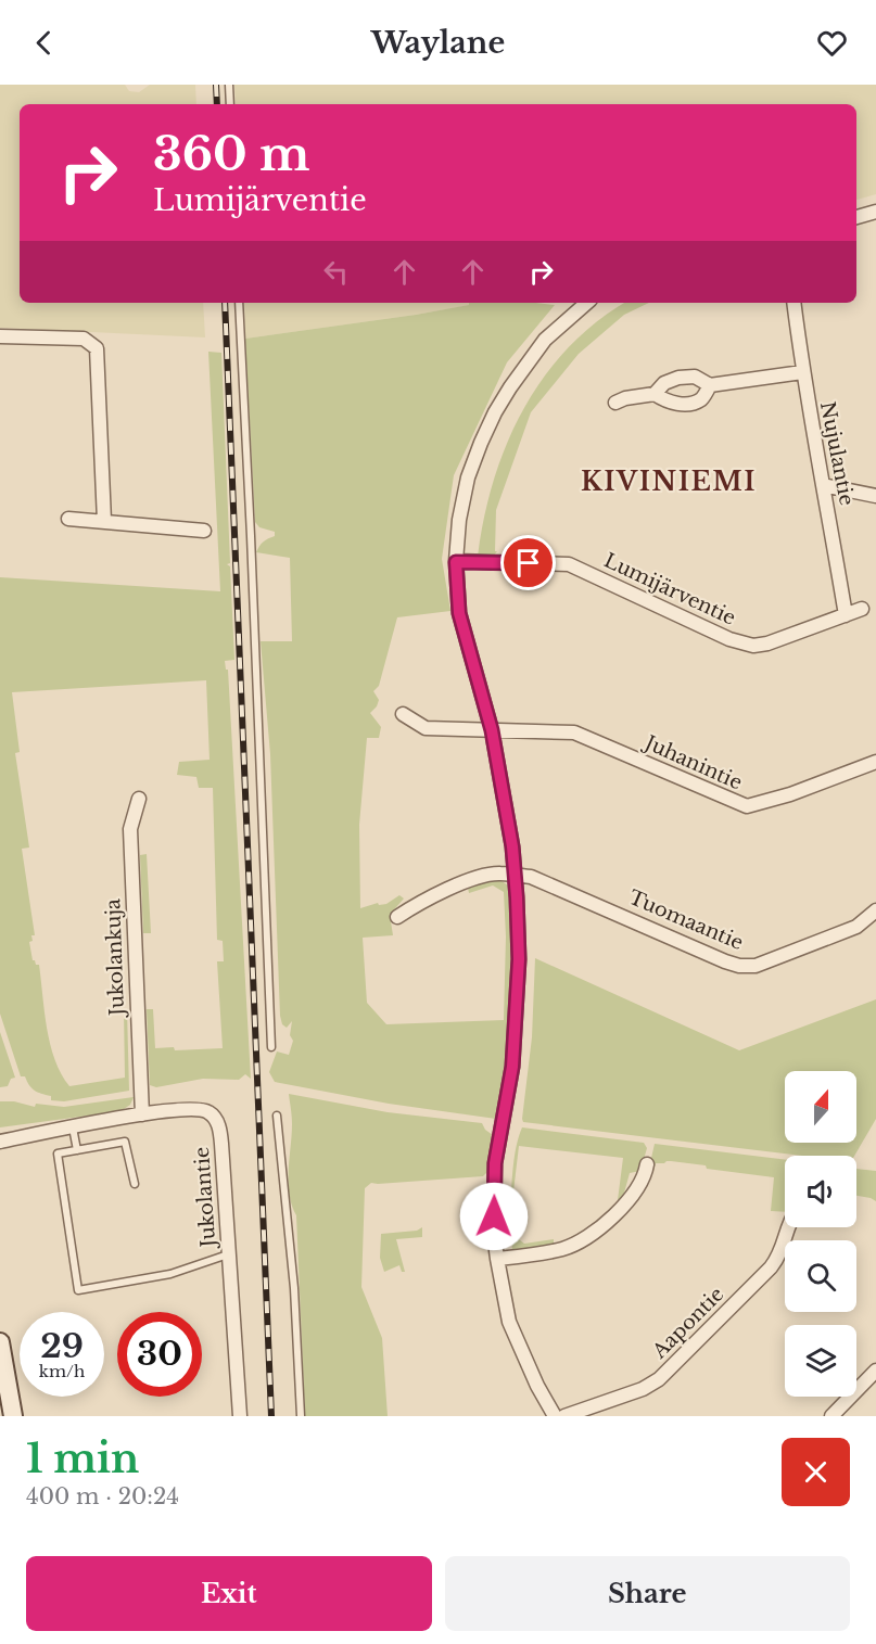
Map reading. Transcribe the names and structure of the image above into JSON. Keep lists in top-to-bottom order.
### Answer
{
  "streets": {
    "street": [
      "Nujulantie",
      "Lumijärventie",
      "Juhanintie",
      "Tuomaantie",
      "Jukolankuja",
      "Jukolantie",
      "Aapontie"
    ]
  },
  "crossings": [
    ["Nujulantie", "Lumijärventie"],
    ["Jukolankuja", "Jukolantie"]
  ],
  "districts": ["KIVINIEMI"],
  "north": "top",
  "page": {
    "header": "Waylane",
    "turn": ["360 m", "Lumijärventie"],
    "speed": "29 km/h",
    "limit": "30",
    "heading": ["1 min", "400 m · 20:24"],
    "buttons": ["Exit", "Share"]
  }
}
